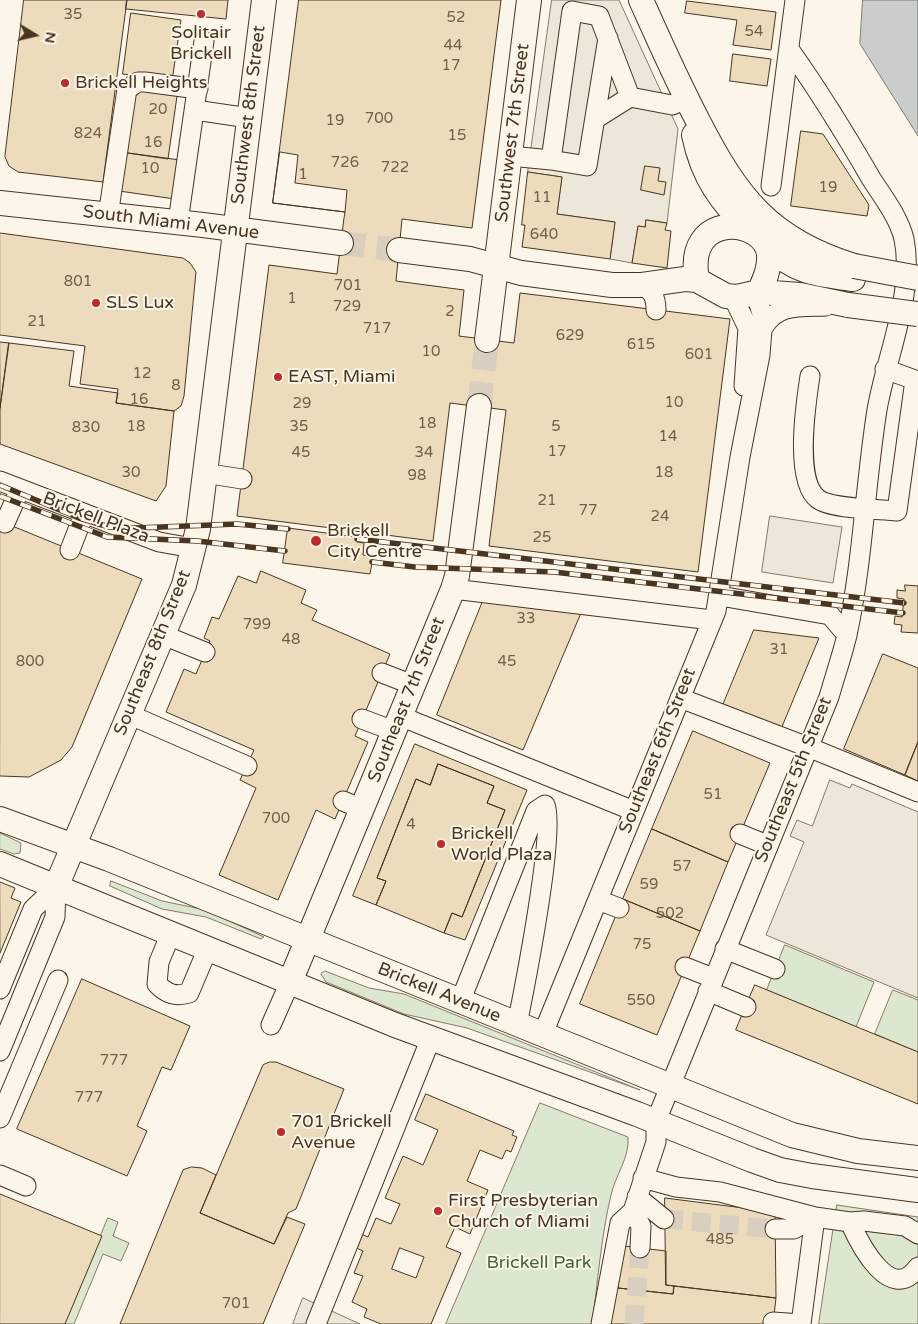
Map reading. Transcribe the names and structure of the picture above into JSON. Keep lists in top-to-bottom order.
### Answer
{
  "streets": {
    "main road": [
      "Southwest 8th Street",
      "Southwest 7th Street",
      "South Miami Avenue",
      "Southeast 8th Street",
      "Southeast 7th Street",
      "Brickell Avenue"
    ],
    "street": ["Brickell Plaza", "Southeast 6th Street", "Southeast 5th Street"]
  },
  "crossings": [
    ["Southwest 8th Street", "South Miami Avenue"],
    ["Southwest 8th Street", "Southeast 8th Street"],
    ["South Miami Avenue", "Southeast 8th Street"],
    ["Brickell Plaza", "Southeast 8th Street"],
    ["Southeast 8th Street", "Brickell Avenue"],
    ["Southeast 7th Street", "Brickell Avenue"],
    ["Southeast 6th Street", "Brickell Avenue"],
    ["Southeast 5th Street", "Brickell Avenue"]
  ],
  "parks": ["Brickell Park"],
  "places": [
    "Solitair Brickell",
    "Brickell Heights",
    "SLS Lux",
    "EAST, Miami",
    "Brickell City Centre",
    "Brickell World Plaza",
    "701 Brickell Avenue",
    "First Presbyterian Church of Miami"
  ],
  "house_numbers": [
    "35",
    "52",
    "54",
    "44",
    "17",
    "20",
    "700",
    "19",
    "824",
    "15",
    "16",
    "726",
    "722",
    "10",
    "1",
    "19",
    "11",
    "640",
    "801",
    "701",
    "1",
    "729",
    "2",
    "21",
    "717",
    "629",
    "615",
    "10",
    "601",
    "12",
    "8",
    "16",
    "10",
    "29",
    "18",
    "18",
    "35",
    "5",
    "830",
    "14",
    "17",
    "45",
    "34",
    "30",
    "18",
    "98",
    "21",
    "77",
    "24",
    "25",
    "33",
    "799",
    "48",
    "31",
    "800",
    "45",
    "51",
    "700",
    "4",
    "57",
    "59",
    "502",
    "75",
    "550",
    "777",
    "777",
    "485",
    "701"
  ],
  "north": "right"
}
